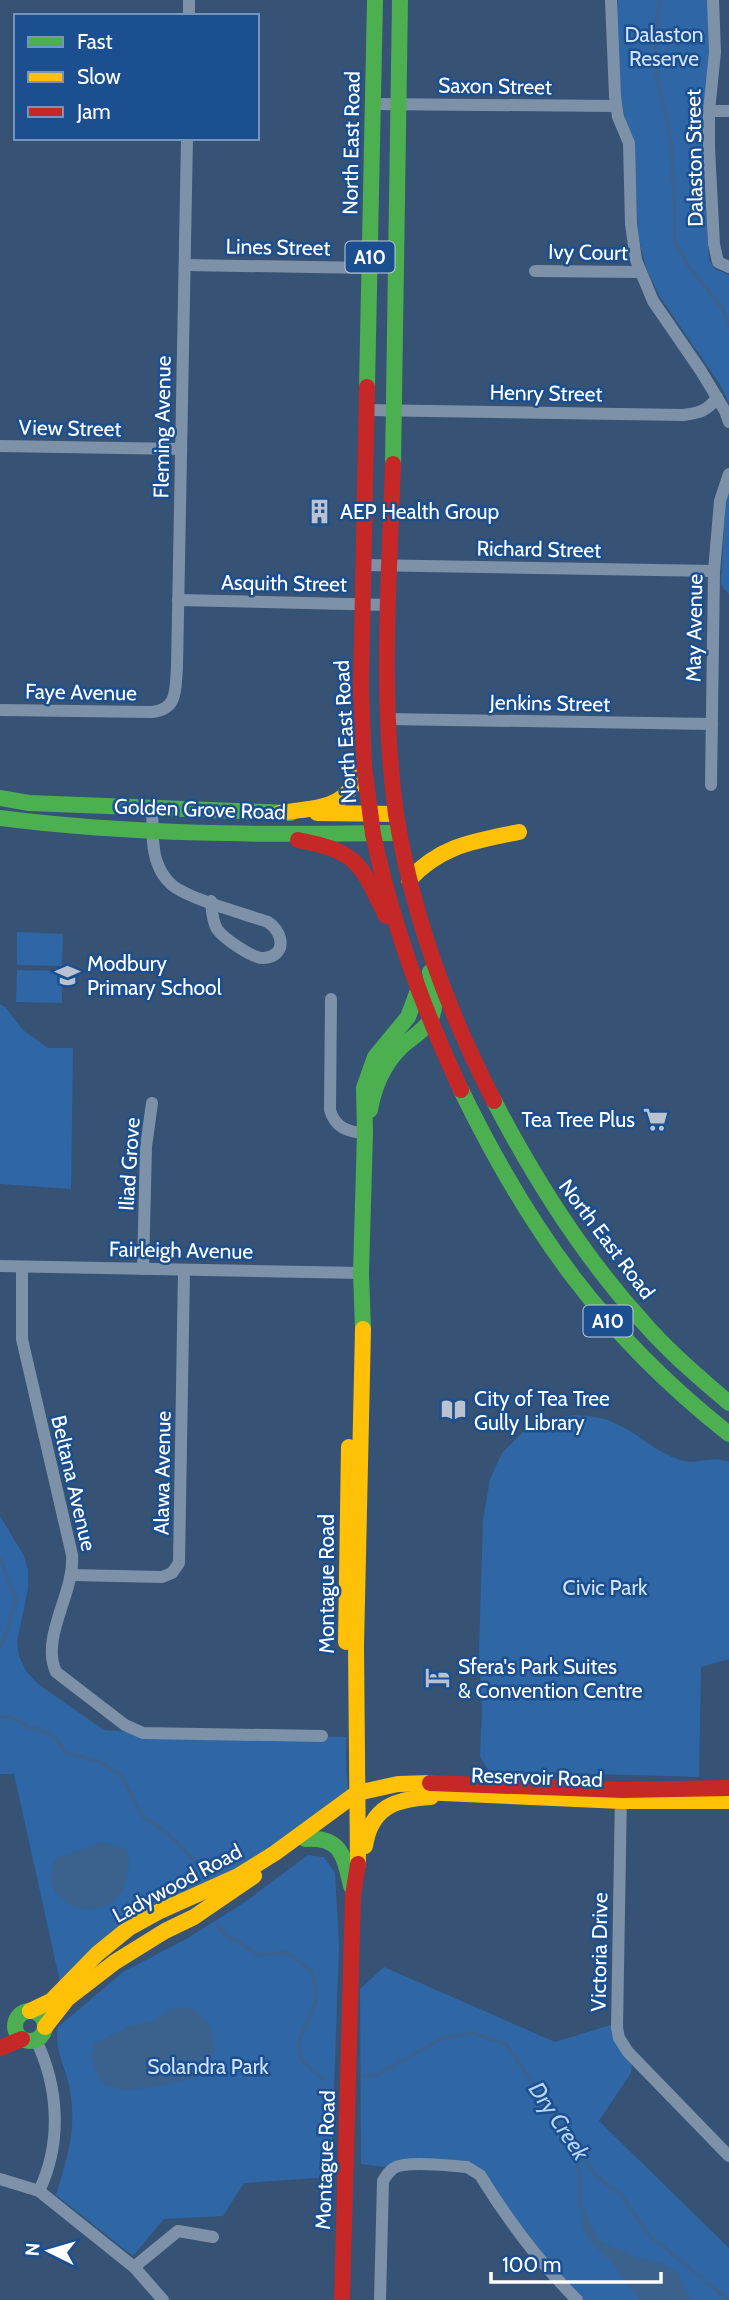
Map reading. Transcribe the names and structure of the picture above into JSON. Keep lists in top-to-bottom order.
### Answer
{
  "streets": {
    "main road": [
      "North East Road",
      "A10",
      "Golden Grove Road",
      "Montague Road",
      "Reservoir Road",
      "Ladywood Road"
    ],
    "street": [
      "Saxon Street",
      "Dalaston Street",
      "Lines Street",
      "Ivy Court",
      "Henry Street",
      "Fleming Avenue",
      "View Street",
      "Richard Street",
      "Asquith Street",
      "May Avenue",
      "Faye Avenue",
      "Jenkins Street",
      "Iliad Grove",
      "Fairleigh Avenue",
      "Alawa Avenue",
      "Beltana Avenue",
      "Victoria Drive"
    ]
  },
  "crossings": [
    ["Saxon Street", "North East Road"],
    ["North East Road", "Lines Street"],
    ["North East Road", "Henry Street"],
    ["North East Road", "Richard Street"],
    ["North East Road", "Asquith Street"],
    ["North East Road", "Jenkins Street"],
    ["North East Road", "Golden Grove Road"],
    ["North East Road", "Montague Road"],
    ["Lines Street", "Fleming Avenue"],
    ["Fleming Avenue", "View Street"],
    ["Fleming Avenue", "Asquith Street"],
    ["Fleming Avenue", "Faye Avenue"],
    ["Richard Street", "May Avenue"],
    ["May Avenue", "Jenkins Street"],
    ["Iliad Grove", "Fairleigh Avenue"],
    ["Fairleigh Avenue", "Alawa Avenue"],
    ["Fairleigh Avenue", "Beltana Avenue"],
    ["Fairleigh Avenue", "Montague Road"],
    ["Alawa Avenue", "Beltana Avenue"],
    ["Montague Road", "Reservoir Road"],
    ["Montague Road", "Ladywood Road"],
    ["Reservoir Road", "Ladywood Road"],
    ["Reservoir Road", "Victoria Drive"]
  ],
  "water": ["Dry Creek"],
  "parks": ["Dalaston Reserve", "Civic Park", "Solandra Park"],
  "places": {
    "building": ["AEP Health Group"],
    "school or university": ["Modbury Primary School"],
    "supermarket": ["Tea Tree Plus"],
    "library": ["City of Tea Tree Gully Library"],
    "hotel": ["Sfera's Park Suites & Convention Centre"]
  },
  "legend": ["Fast", "Slow", "Jam"],
  "scale_bar": "100 m",
  "north": "left"
}
